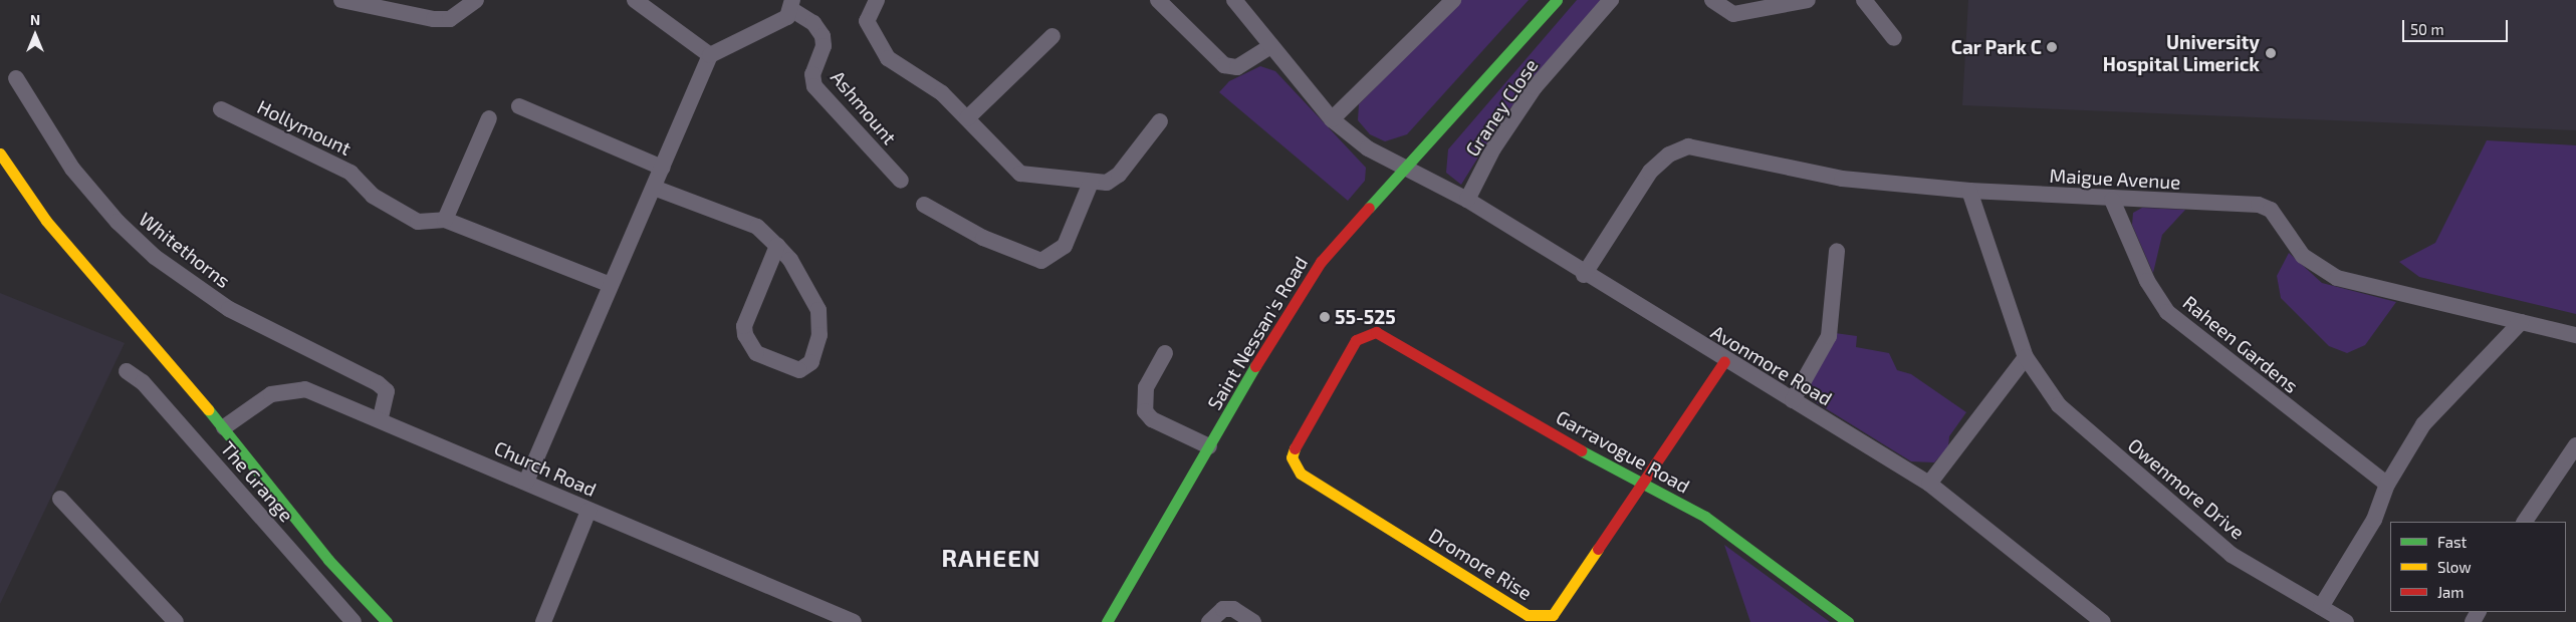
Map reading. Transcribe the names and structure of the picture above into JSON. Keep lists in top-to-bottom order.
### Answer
{
  "streets": {
    "main road": ["Saint Nessan's Road", "Garravogue Road", "Dromore Rise"],
    "street": [
      "Ashmount",
      "Graney Close",
      "Hollymount",
      "Maigue Avenue",
      "Whitethorns",
      "Raheen Gardens",
      "Avonmore Road",
      "Church Road",
      "The Grange",
      "Owenmore Drive"
    ]
  },
  "crossings": [
    ["Graney Close", "Avonmore Road"],
    ["Maigue Avenue", "Raheen Gardens"],
    ["Maigue Avenue", "Avonmore Road"],
    ["Maigue Avenue", "Owenmore Drive"],
    ["Whitethorns", "Church Road"],
    ["Saint Nessan's Road", "Avonmore Road"],
    ["Avonmore Road", "Dromore Rise"],
    ["Garravogue Road", "Dromore Rise"]
  ],
  "districts": ["RAHEEN"],
  "places": ["Car Park C", "University Hospital Limerick", "55-525"],
  "legend": ["Fast", "Slow", "Jam"],
  "scale_bar": "50 m",
  "north": "top"
}
